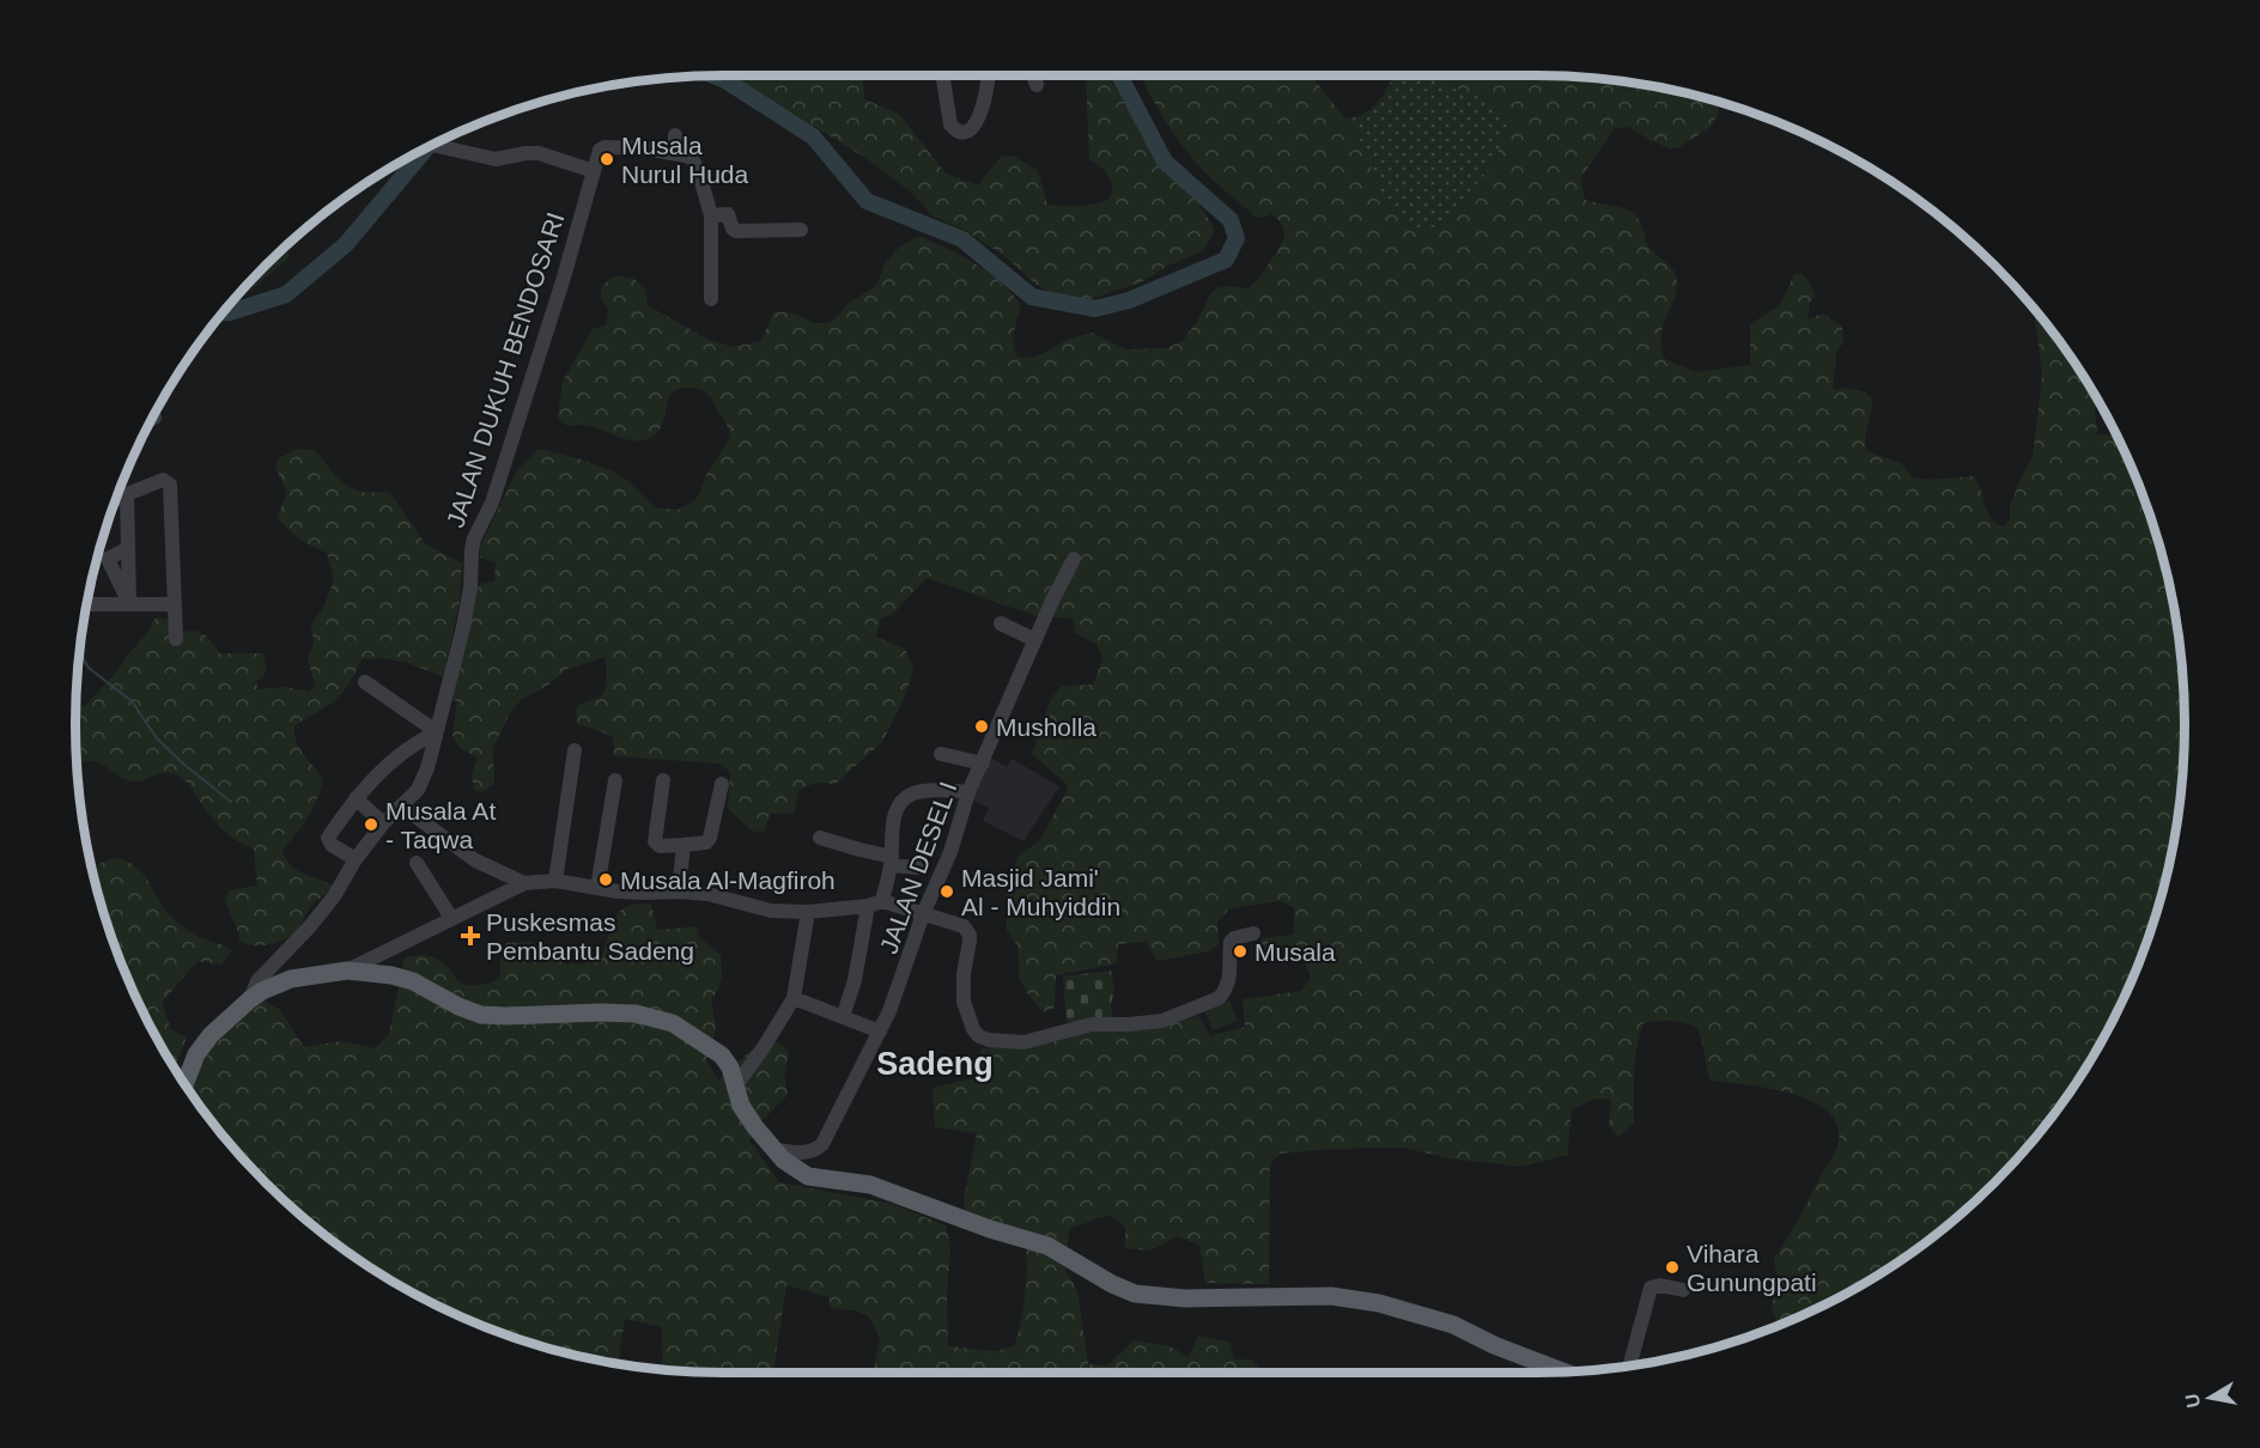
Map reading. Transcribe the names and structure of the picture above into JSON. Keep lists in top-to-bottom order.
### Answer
{
  "streets": {
    "street": ["JALAN DUKUH BENDOSARI", "JALAN DESEL I"]
  },
  "districts": ["Sadeng"],
  "places": {
    "other": [
      "Musala Nurul Huda",
      "Musholla",
      "Musala At - Taqwa",
      "Musala Al-Magfiroh",
      "Masjid Jami' Al - Muhyiddin",
      "Musala",
      "Vihara Gunungpati"
    ],
    "health": ["Puskesmas Pembantu Sadeng"]
  },
  "north": "left"
}
